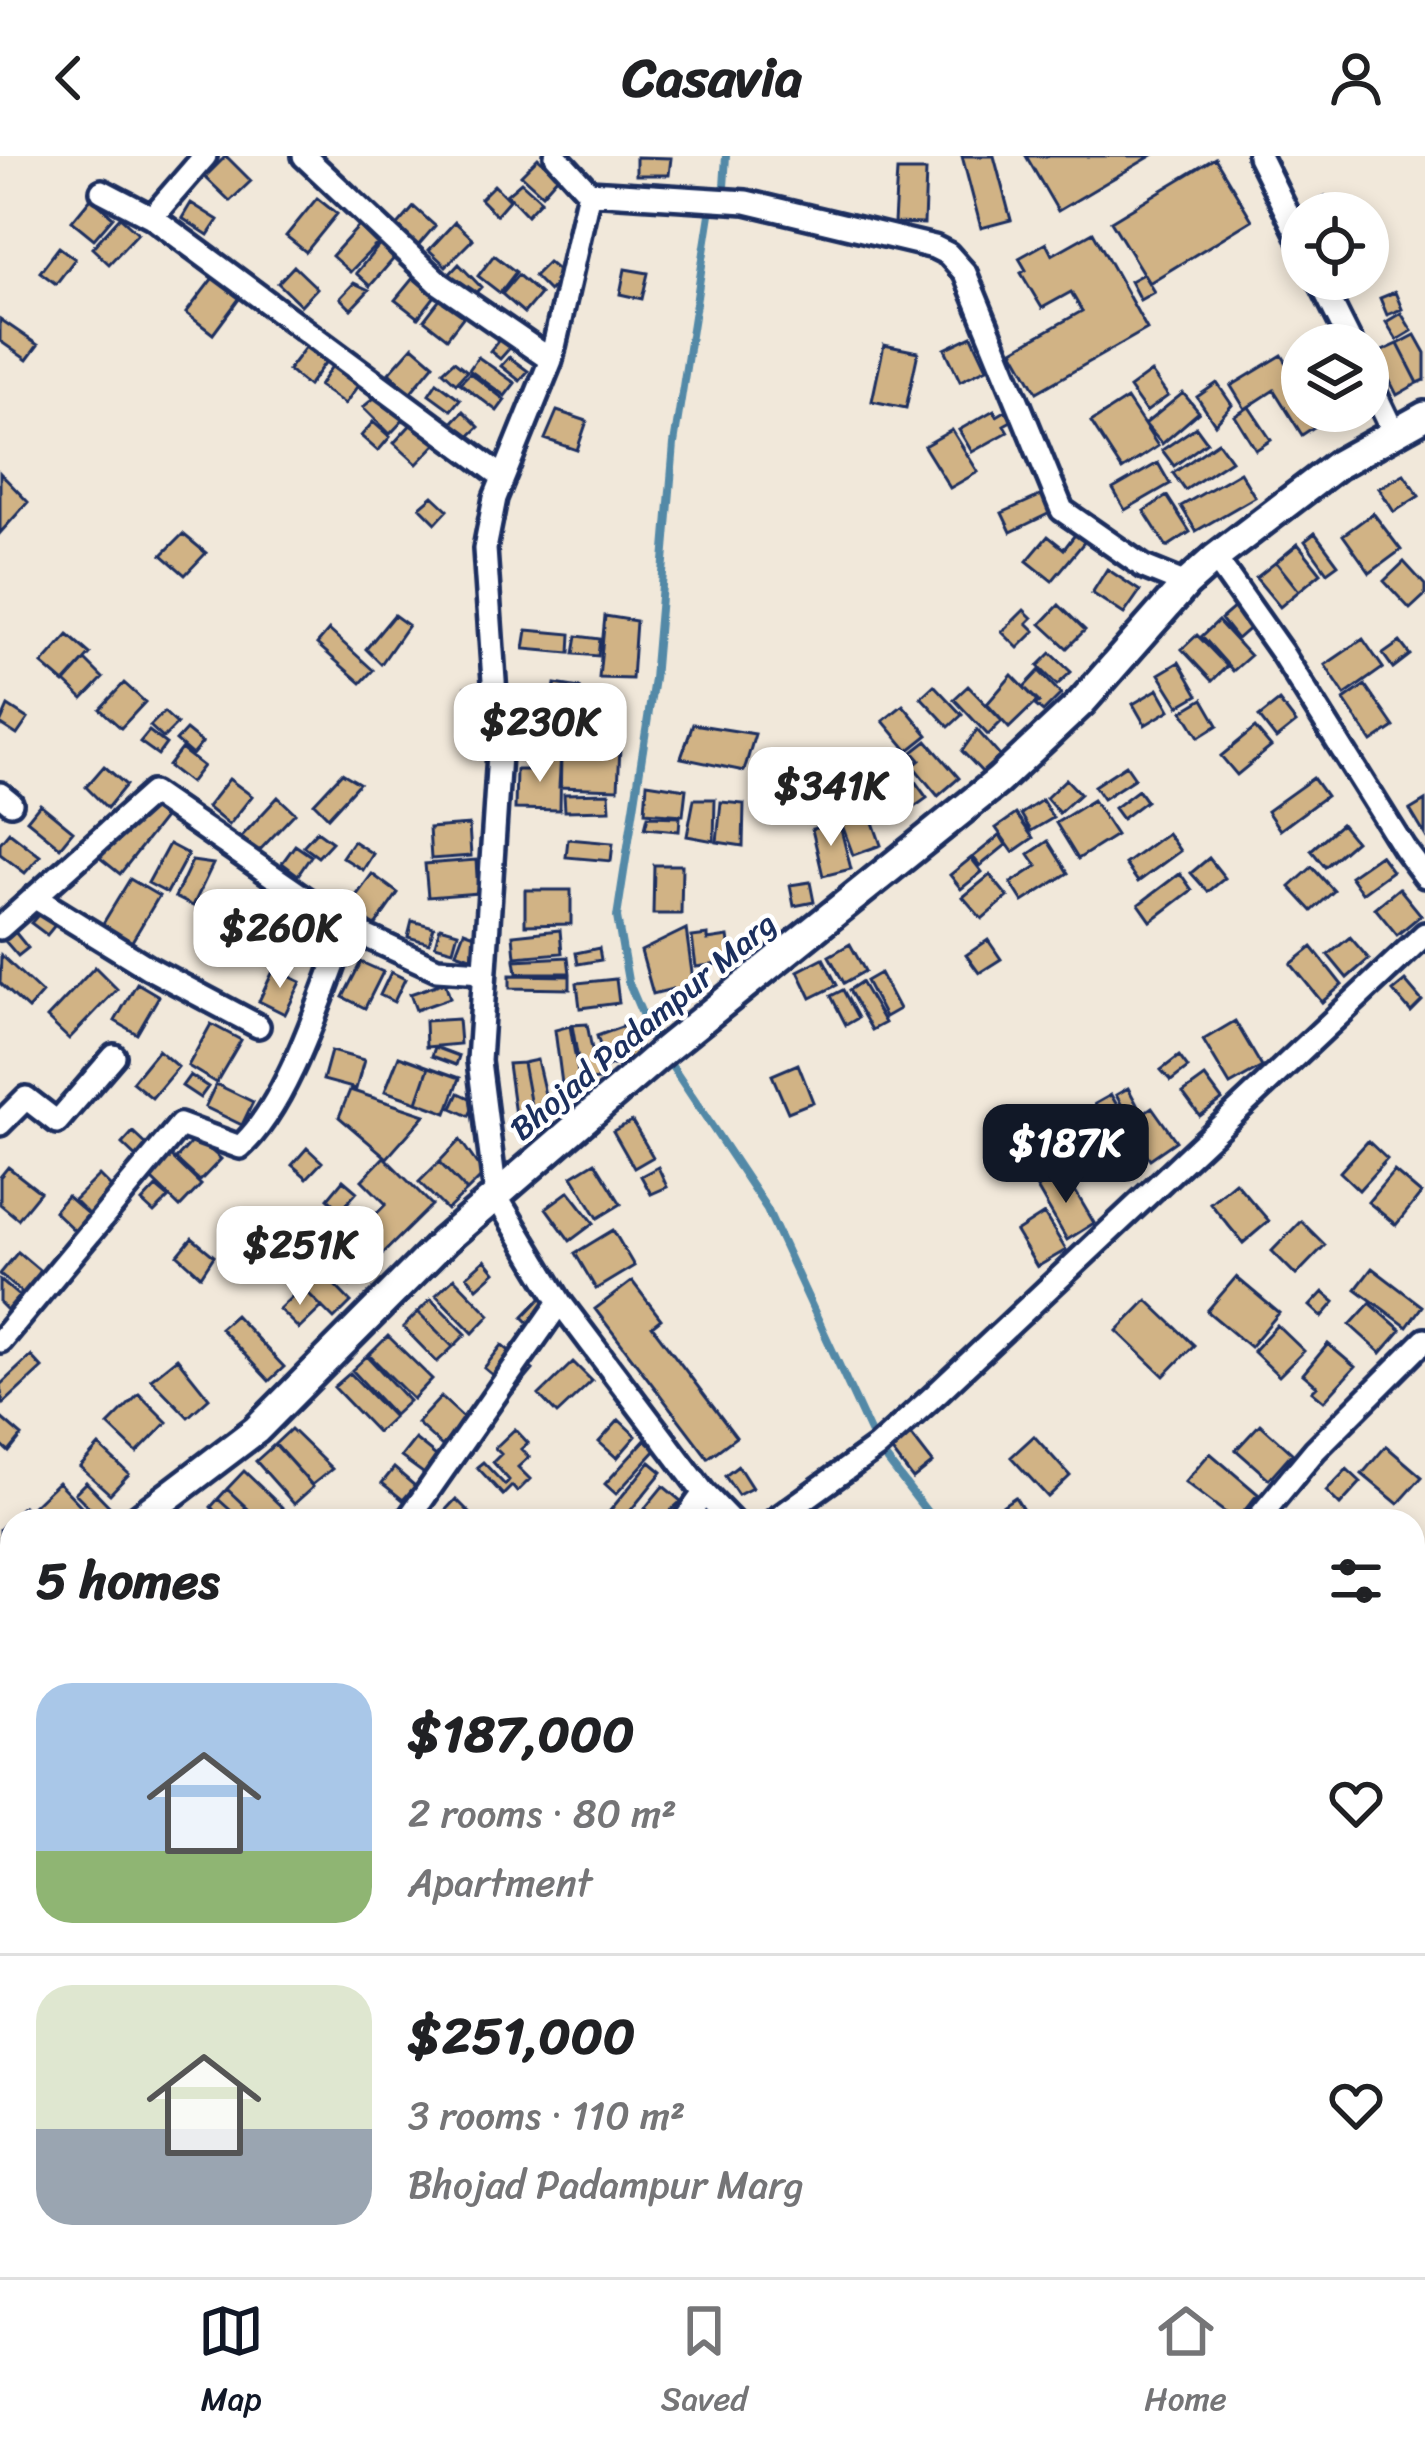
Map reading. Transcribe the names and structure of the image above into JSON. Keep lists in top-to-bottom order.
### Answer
{
  "streets": {
    "street": ["Bhojad Padampur Marg"]
  },
  "page": {
    "header": "Casavia",
    "price": [
      "$230K",
      "$341K",
      "$260K",
      "$187K",
      "$251K"
    ],
    "heading": "5 homes",
    "list": [
      {
        "name": "$187,000",
        "note": "2 rooms · 80 m² · Apartment"
      },
      {
        "name": "$251,000",
        "note": "3 rooms · 110 m² · Bhojad Padampur Marg"
      }
    ],
    "tabs": ["Map", "Saved", "Home"]
  }
}
